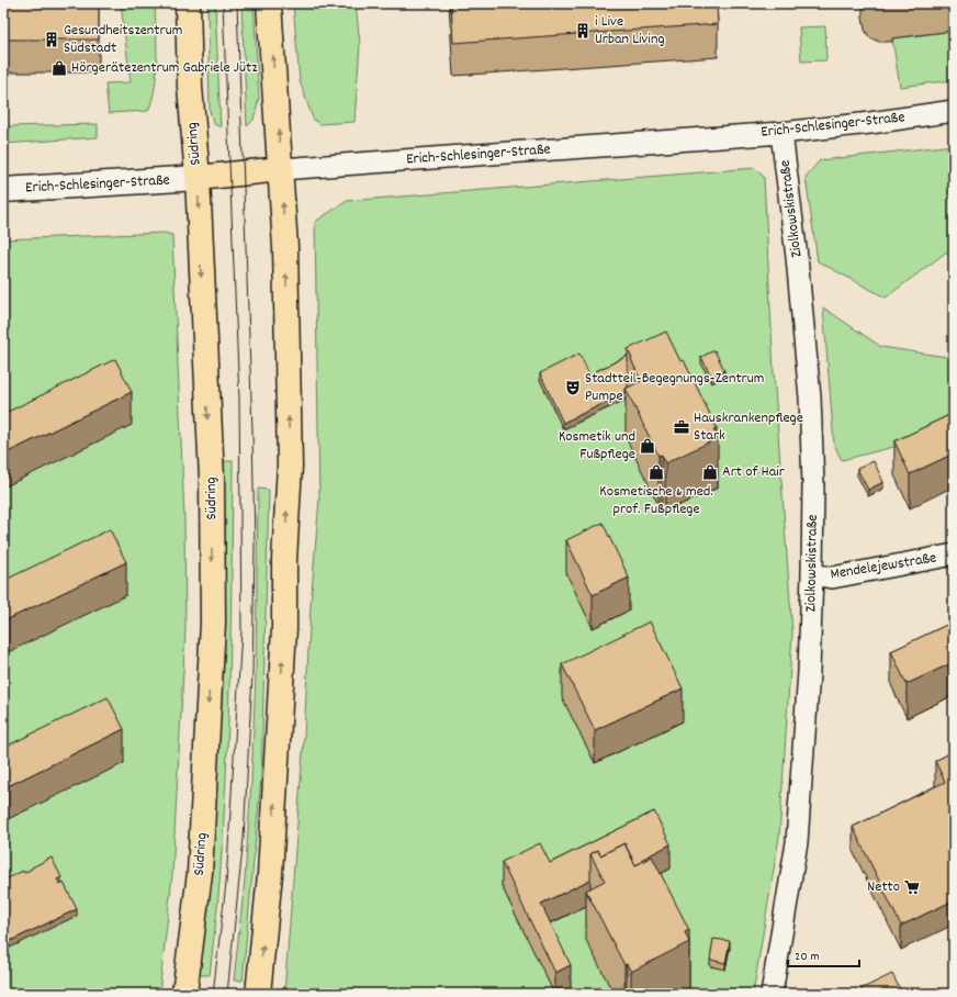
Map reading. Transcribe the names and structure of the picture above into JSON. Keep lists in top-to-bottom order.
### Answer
{
  "streets": {
    "main road": ["Erich-Schlesinger-Straße", "Südring"],
    "street": ["Ziolkowskistraße", "Mendelejewstraße"]
  },
  "crossings": [
    ["Erich-Schlesinger-Straße", "Südring"],
    ["Erich-Schlesinger-Straße", "Ziolkowskistraße"],
    ["Ziolkowskistraße", "Mendelejewstraße"]
  ],
  "places": {
    "building": ["i Live Urban Living", "Gesundheitszentrum Südstadt"],
    "shop": [
      "Hörgerätezentrum Gabriele Jütz",
      "Kosmetik und Fußpflege",
      "Kosmetische & med. prof. Fußpflege",
      "Art of Hair"
    ],
    "theatre": ["Stadtteil-Begegnungs-Zentrum Pumpe"],
    "office": ["Hauskrankenpflege Stark"],
    "supermarket": ["Netto"]
  },
  "scale_bar": "20 m"
}
